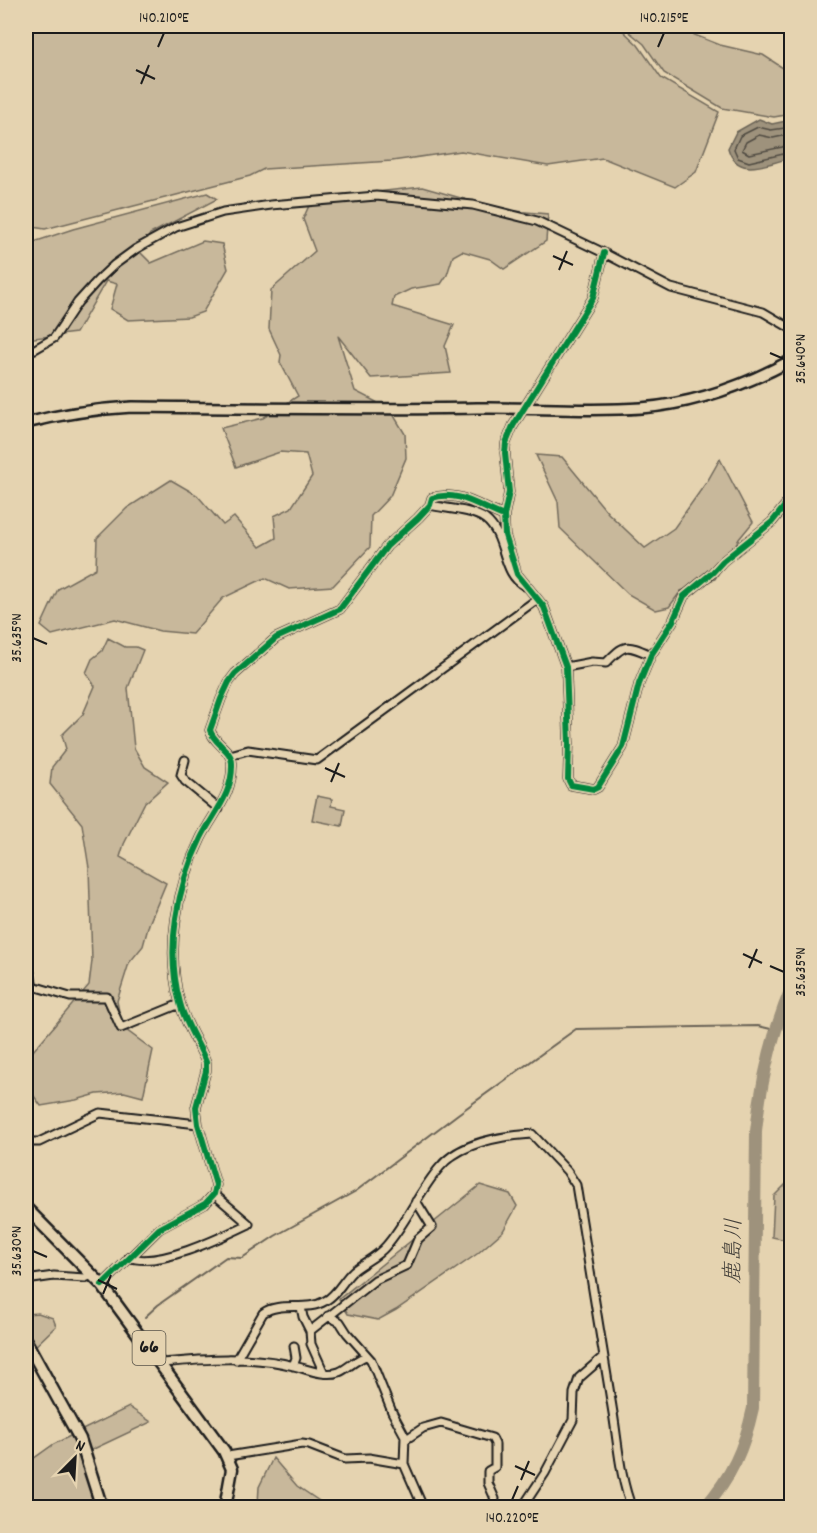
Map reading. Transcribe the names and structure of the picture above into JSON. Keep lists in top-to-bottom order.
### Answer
{
  "streets": {
    "main road": ["66"]
  },
  "water": ["鹿島川"],
  "north": "top right",
  "coordinates": [
    "140.210°E",
    "140.215°E",
    "35.640°N",
    "35.635°N",
    "35.630°N",
    "140.220°E"
  ]
}
